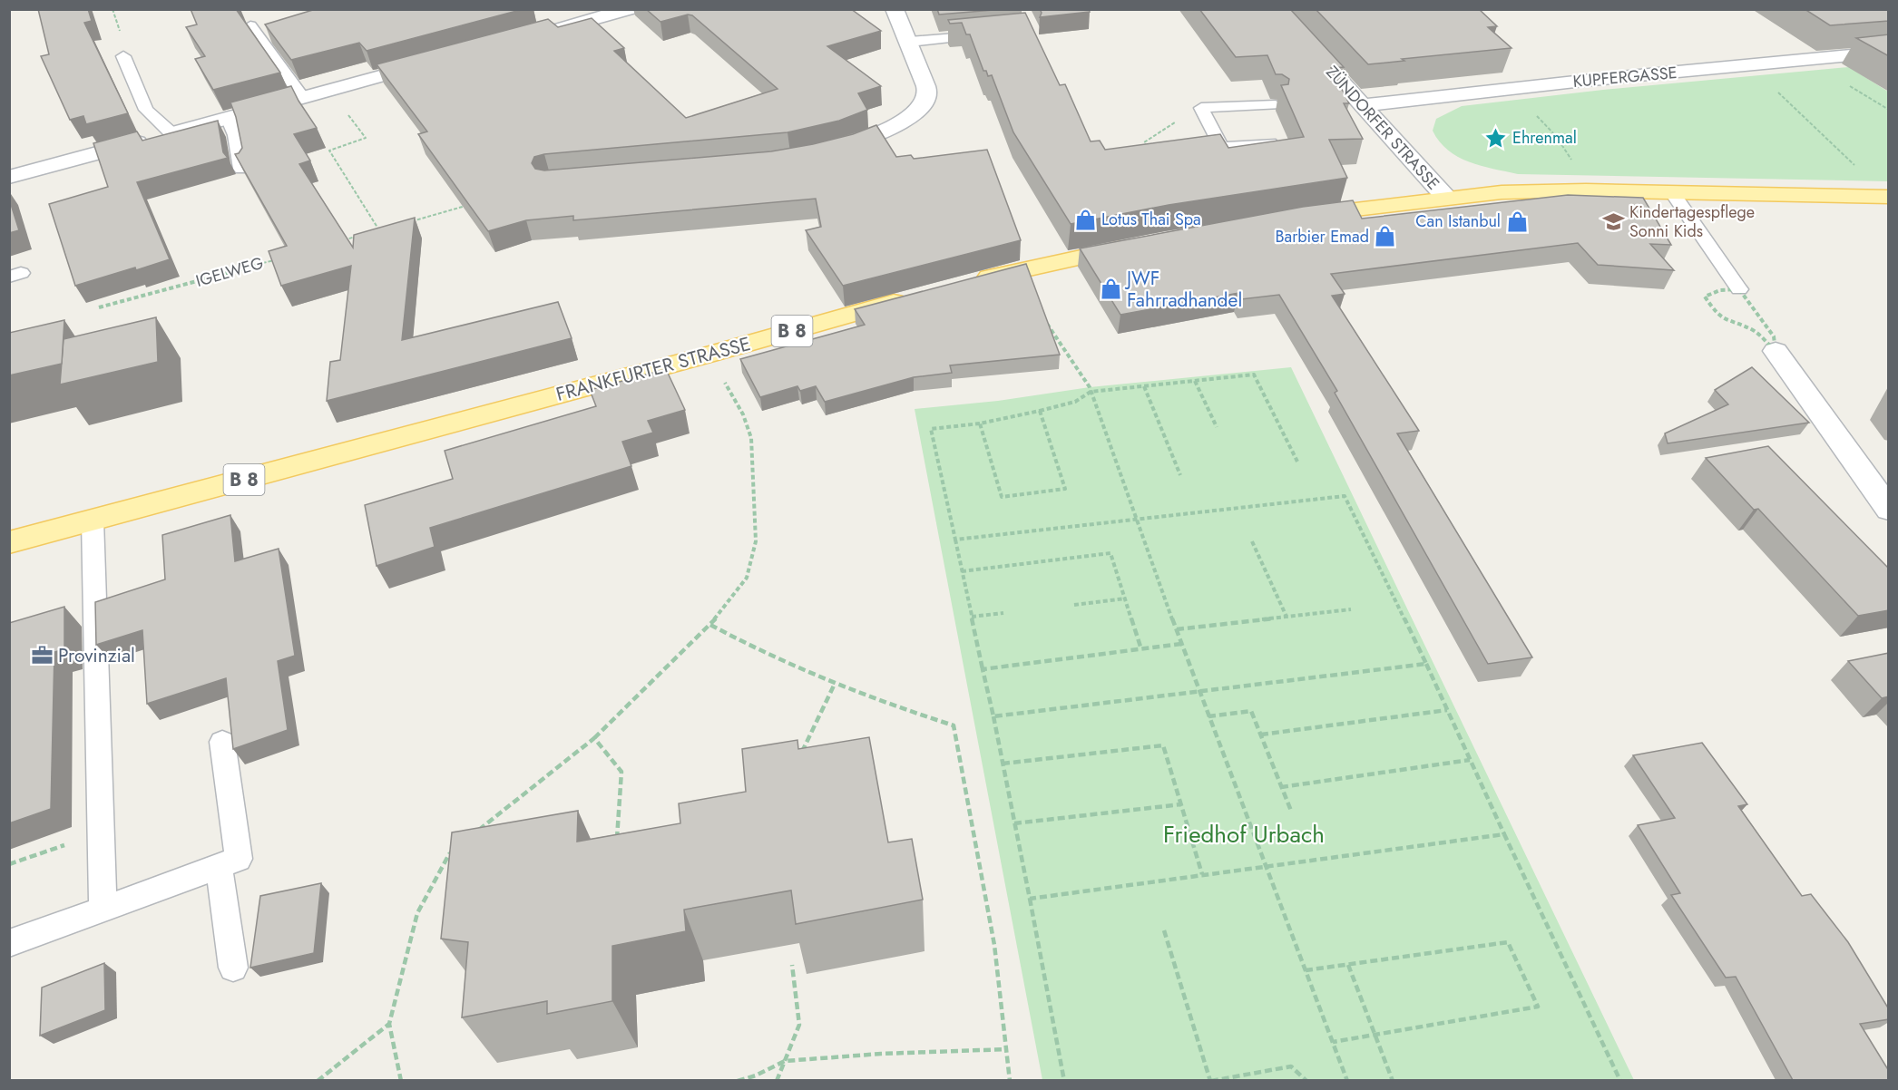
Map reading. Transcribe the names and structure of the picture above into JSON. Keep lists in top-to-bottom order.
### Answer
{
  "streets": {
    "main road": ["B 8", "FRANKFURTER STRASSE"],
    "street": ["KUPFERGASSE", "ZÜNDORFER STRASSE"],
    "path": ["IGELWEG"]
  },
  "crossings": [
    ["KUPFERGASSE", "ZÜNDORFER STRASSE"]
  ],
  "parks": ["Friedhof Urbach"],
  "places": {
    "place": ["Ehrenmal"],
    "shop": [
      "Lotus Thai Spa",
      "Can Istanbul",
      "Barbier Emad",
      "JWF Fahrradhandel"
    ],
    "school or university": ["Kindertagespflege Sonni Kids"],
    "office": ["Provinzial"]
  }
}
